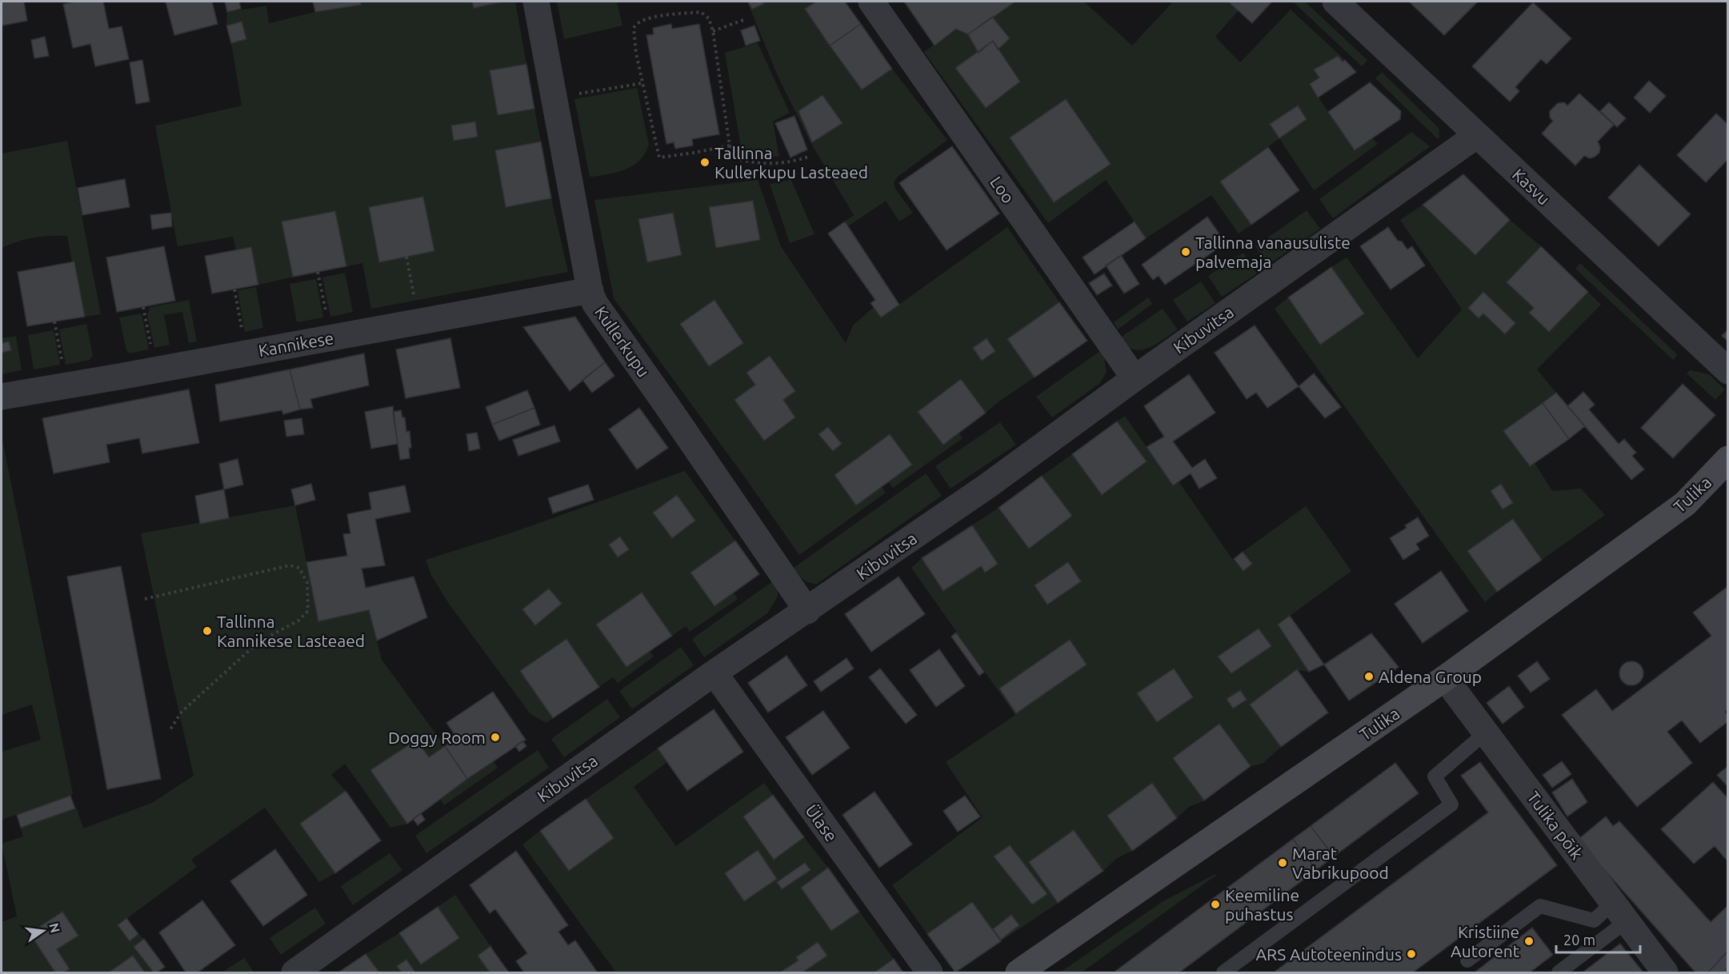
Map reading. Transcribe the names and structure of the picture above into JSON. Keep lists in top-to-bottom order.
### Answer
{
  "streets": {
    "main road": ["Tulika"],
    "street": [
      "Kasvu",
      "Loo",
      "Kibuvitsa",
      "Kullerkupu",
      "Kannikese",
      "Ülase",
      "Tulika põik"
    ]
  },
  "crossings": [
    ["Kasvu", "Kibuvitsa"],
    ["Loo", "Kibuvitsa"],
    ["Kibuvitsa", "Kullerkupu"],
    ["Kibuvitsa", "Ülase"],
    ["Kullerkupu", "Kannikese"],
    ["Tulika", "Tulika põik"]
  ],
  "places": [
    "Tallinna Kullerkupu Lasteaed",
    "Tallinna vanausuliste palvemaja",
    "Tallinna Kannikese Lasteaed",
    "Aldena Group",
    "Doggy Room",
    "Marat Vabrikupood",
    "Keemiline puhastus",
    "Kristiine Autorent",
    "ARS Autoteenindus"
  ],
  "scale_bar": "20 m",
  "north": "right"
}
